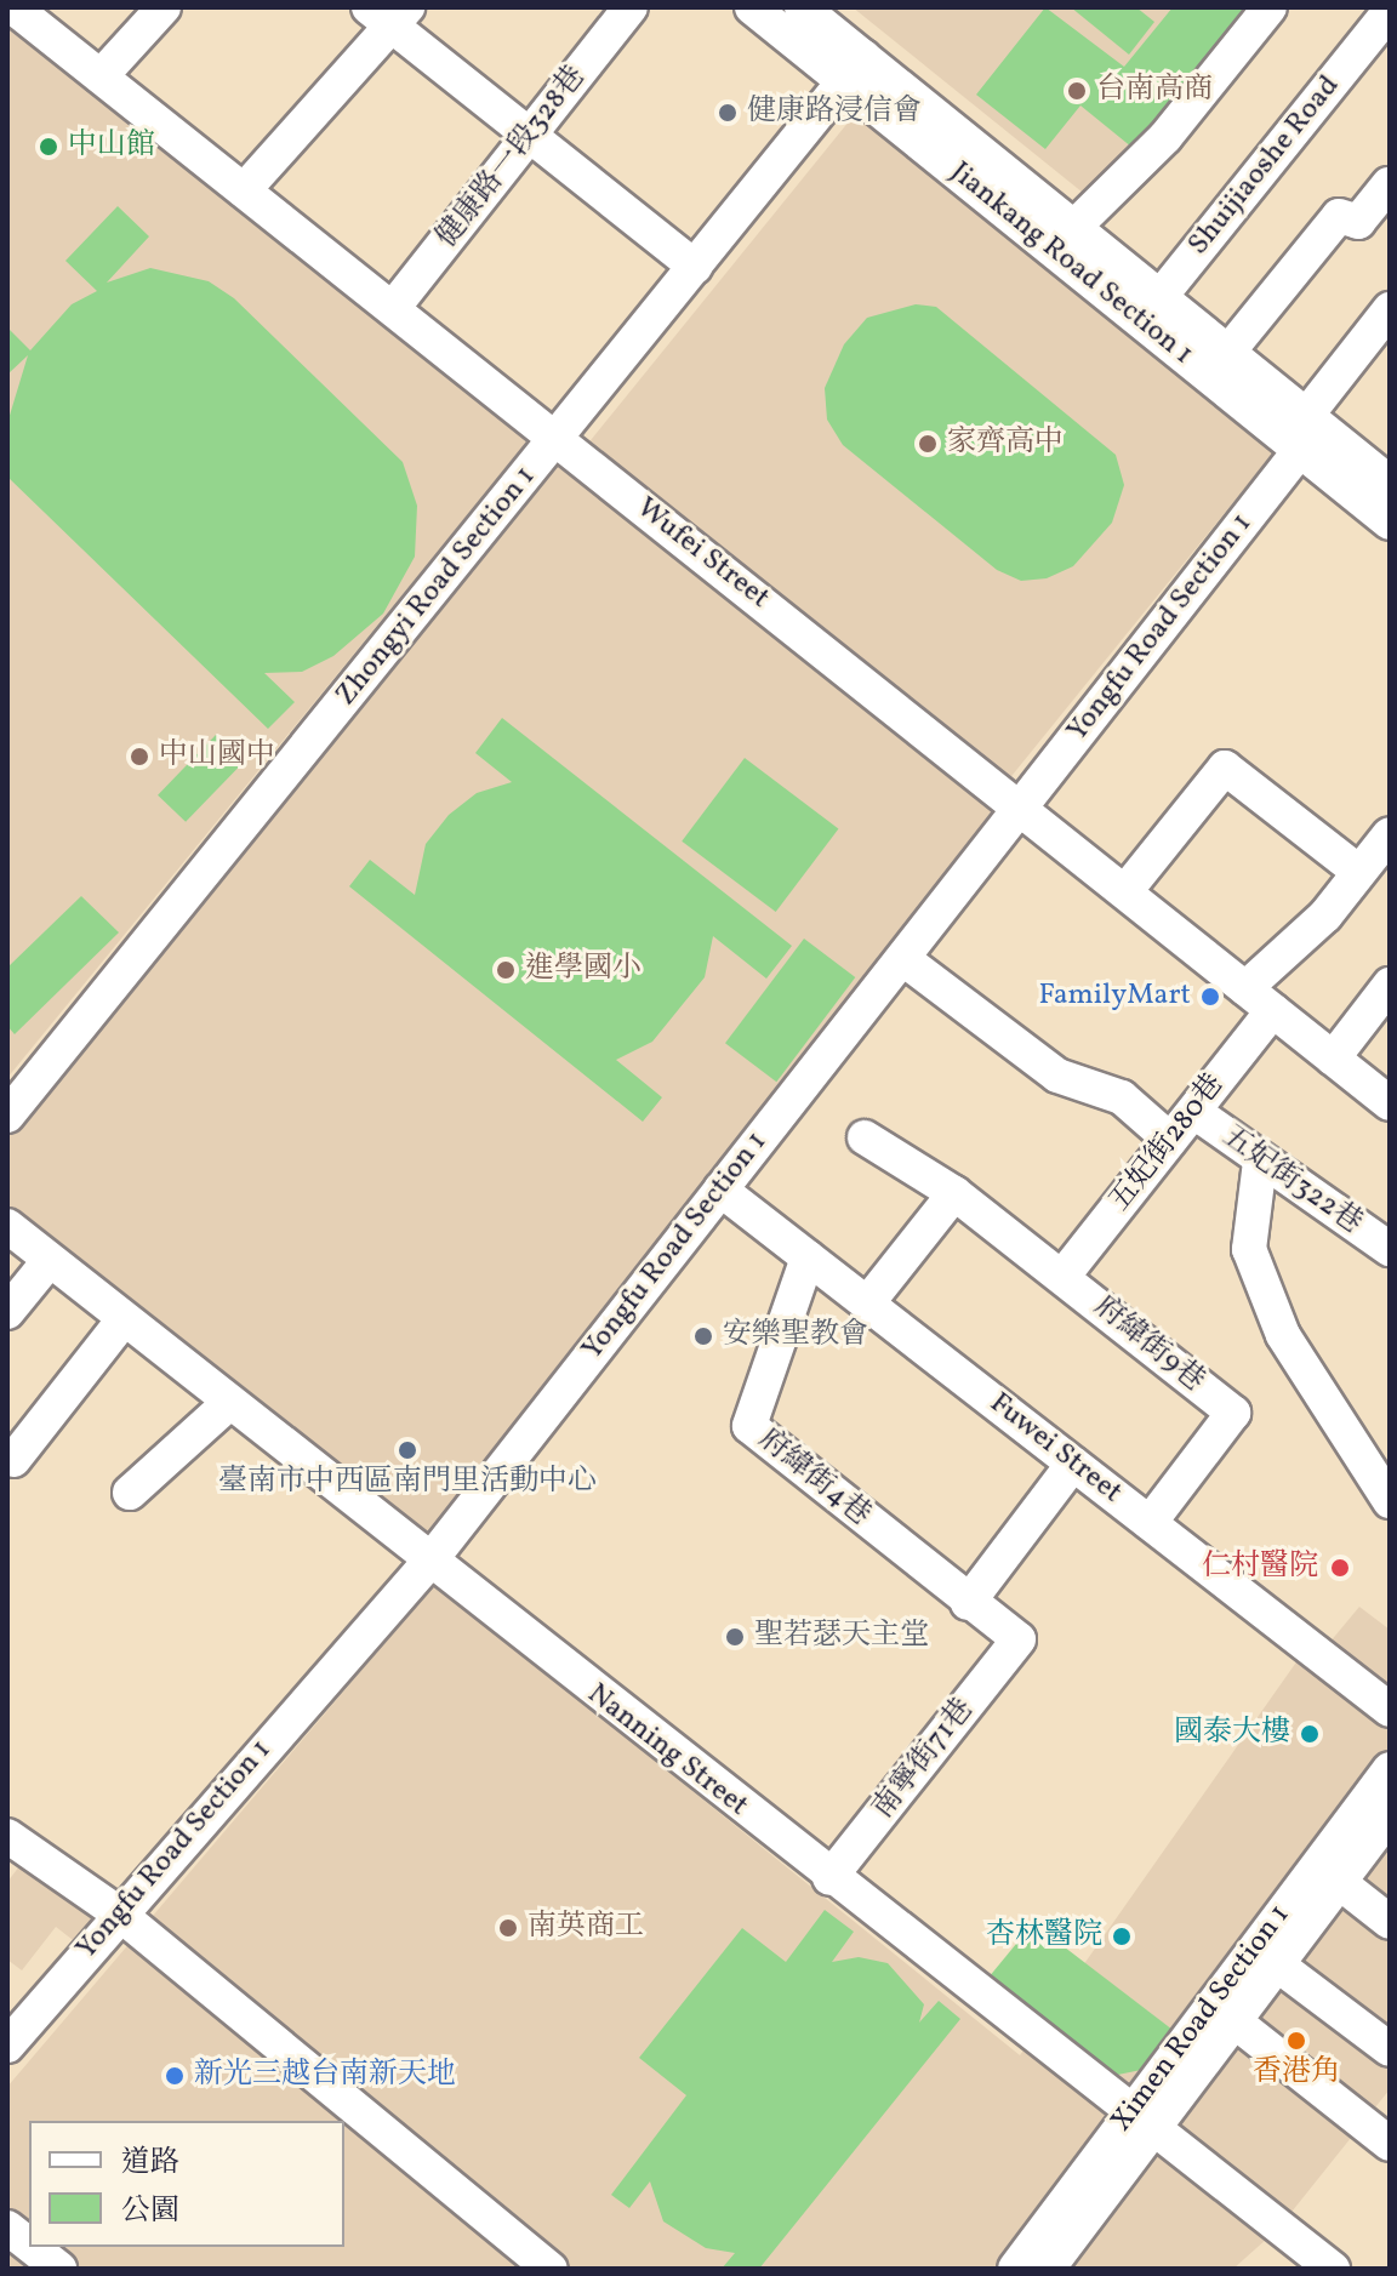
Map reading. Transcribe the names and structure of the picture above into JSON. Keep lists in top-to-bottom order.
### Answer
{
  "streets": {
    "street": [
      "健康路一段328巷",
      "Shuijiaoshe Road",
      "Jiankang Road Section 1",
      "Wufei Street",
      "Zhongyi Road Section 1",
      "Yongfu Road Section 1",
      "五妃街280巷",
      "五妃街322巷",
      "府緯街9巷",
      "Fuwei Street",
      "府緯街4巷",
      "Nanning Street",
      "南寧街71巷",
      "Ximen Road Section 1"
    ]
  },
  "crossings": [
    ["健康路一段328巷", "Wufei Street"],
    ["Shuijiaoshe Road", "Jiankang Road Section 1"],
    ["Jiankang Road Section 1", "Zhongyi Road Section 1"],
    ["Jiankang Road Section 1", "Yongfu Road Section 1"],
    ["Wufei Street", "Zhongyi Road Section 1"],
    ["Wufei Street", "Yongfu Road Section 1"],
    ["Wufei Street", "五妃街280巷"],
    ["Yongfu Road Section 1", "Fuwei Street"],
    ["Yongfu Road Section 1", "Nanning Street"],
    ["五妃街280巷", "五妃街322巷"],
    ["五妃街280巷", "府緯街9巷"],
    ["府緯街9巷", "Fuwei Street"],
    ["Fuwei Street", "府緯街4巷"],
    ["府緯街4巷", "南寧街71巷"],
    ["Nanning Street", "南寧街71巷"],
    ["Nanning Street", "Ximen Road Section 1"]
  ],
  "places": [
    "台南高商",
    "健康路浸信會",
    "中山館",
    "家齊高中",
    "中山國中",
    "進學國小",
    "FamilyMart",
    "安樂聖教會",
    "臺南市中西區南門里活動中心",
    "仁村醫院",
    "聖若瑟天主堂",
    "國泰大樓",
    "南英商工",
    "杏林醫院",
    "香港角",
    "新光三越台南新天地"
  ],
  "legend": ["道路", "公園"]
}
